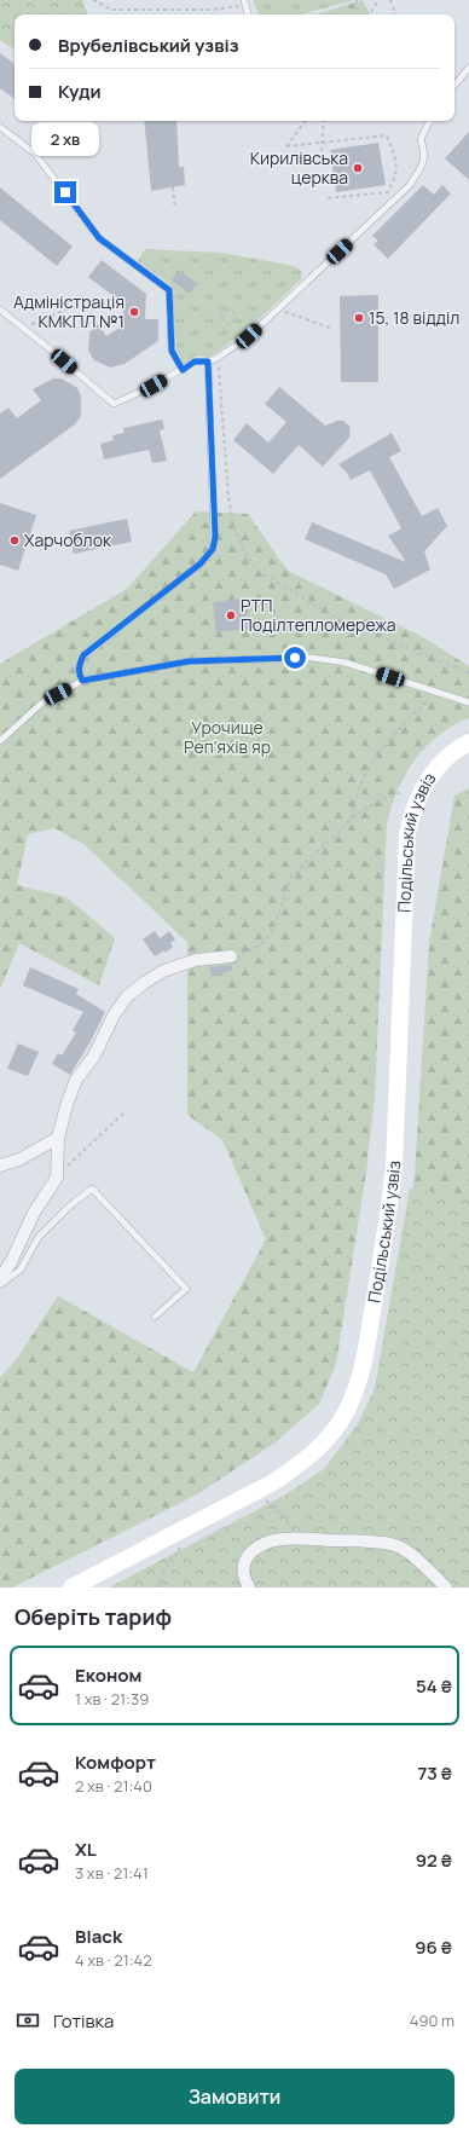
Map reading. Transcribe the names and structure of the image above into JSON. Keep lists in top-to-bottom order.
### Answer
{
  "streets": {
    "street": ["Подільський узвіз"]
  },
  "parks": ["Урочище Реп'яхів яр"],
  "places": [
    "Кирилівська церква",
    "Адміністрація КМКПЛ №1",
    "15, 18 відділ",
    "Харчоблок",
    "РТП Поділтепломережа"
  ],
  "page": {
    "banner": ["Врубелівський узвіз", "Куди"],
    "bubble": "2 хв",
    "heading": "Оберіть тариф",
    "list": [
      {
        "name": "Економ",
        "note": "1 хв · 21:39",
        "value": "54 ₴"
      },
      {
        "name": "Комфорт",
        "note": "2 хв · 21:40",
        "value": "73 ₴"
      },
      {
        "name": "XL",
        "note": "3 хв · 21:41",
        "value": "92 ₴"
      },
      {
        "name": "Black",
        "note": "4 хв · 21:42",
        "value": "96 ₴"
      }
    ],
    "pay": ["Готівка", "490 m"],
    "buttons": "Замовити"
  }
}
